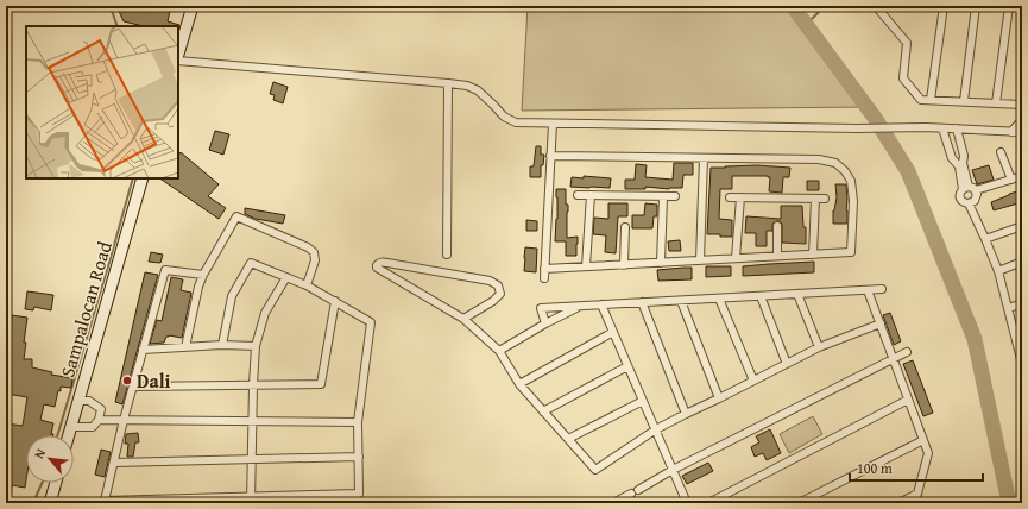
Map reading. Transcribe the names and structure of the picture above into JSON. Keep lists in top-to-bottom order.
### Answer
{
  "streets": {
    "main road": ["Sampalocan Road"]
  },
  "places": ["Dali"],
  "scale_bar": "100 m",
  "north": "top left"
}
